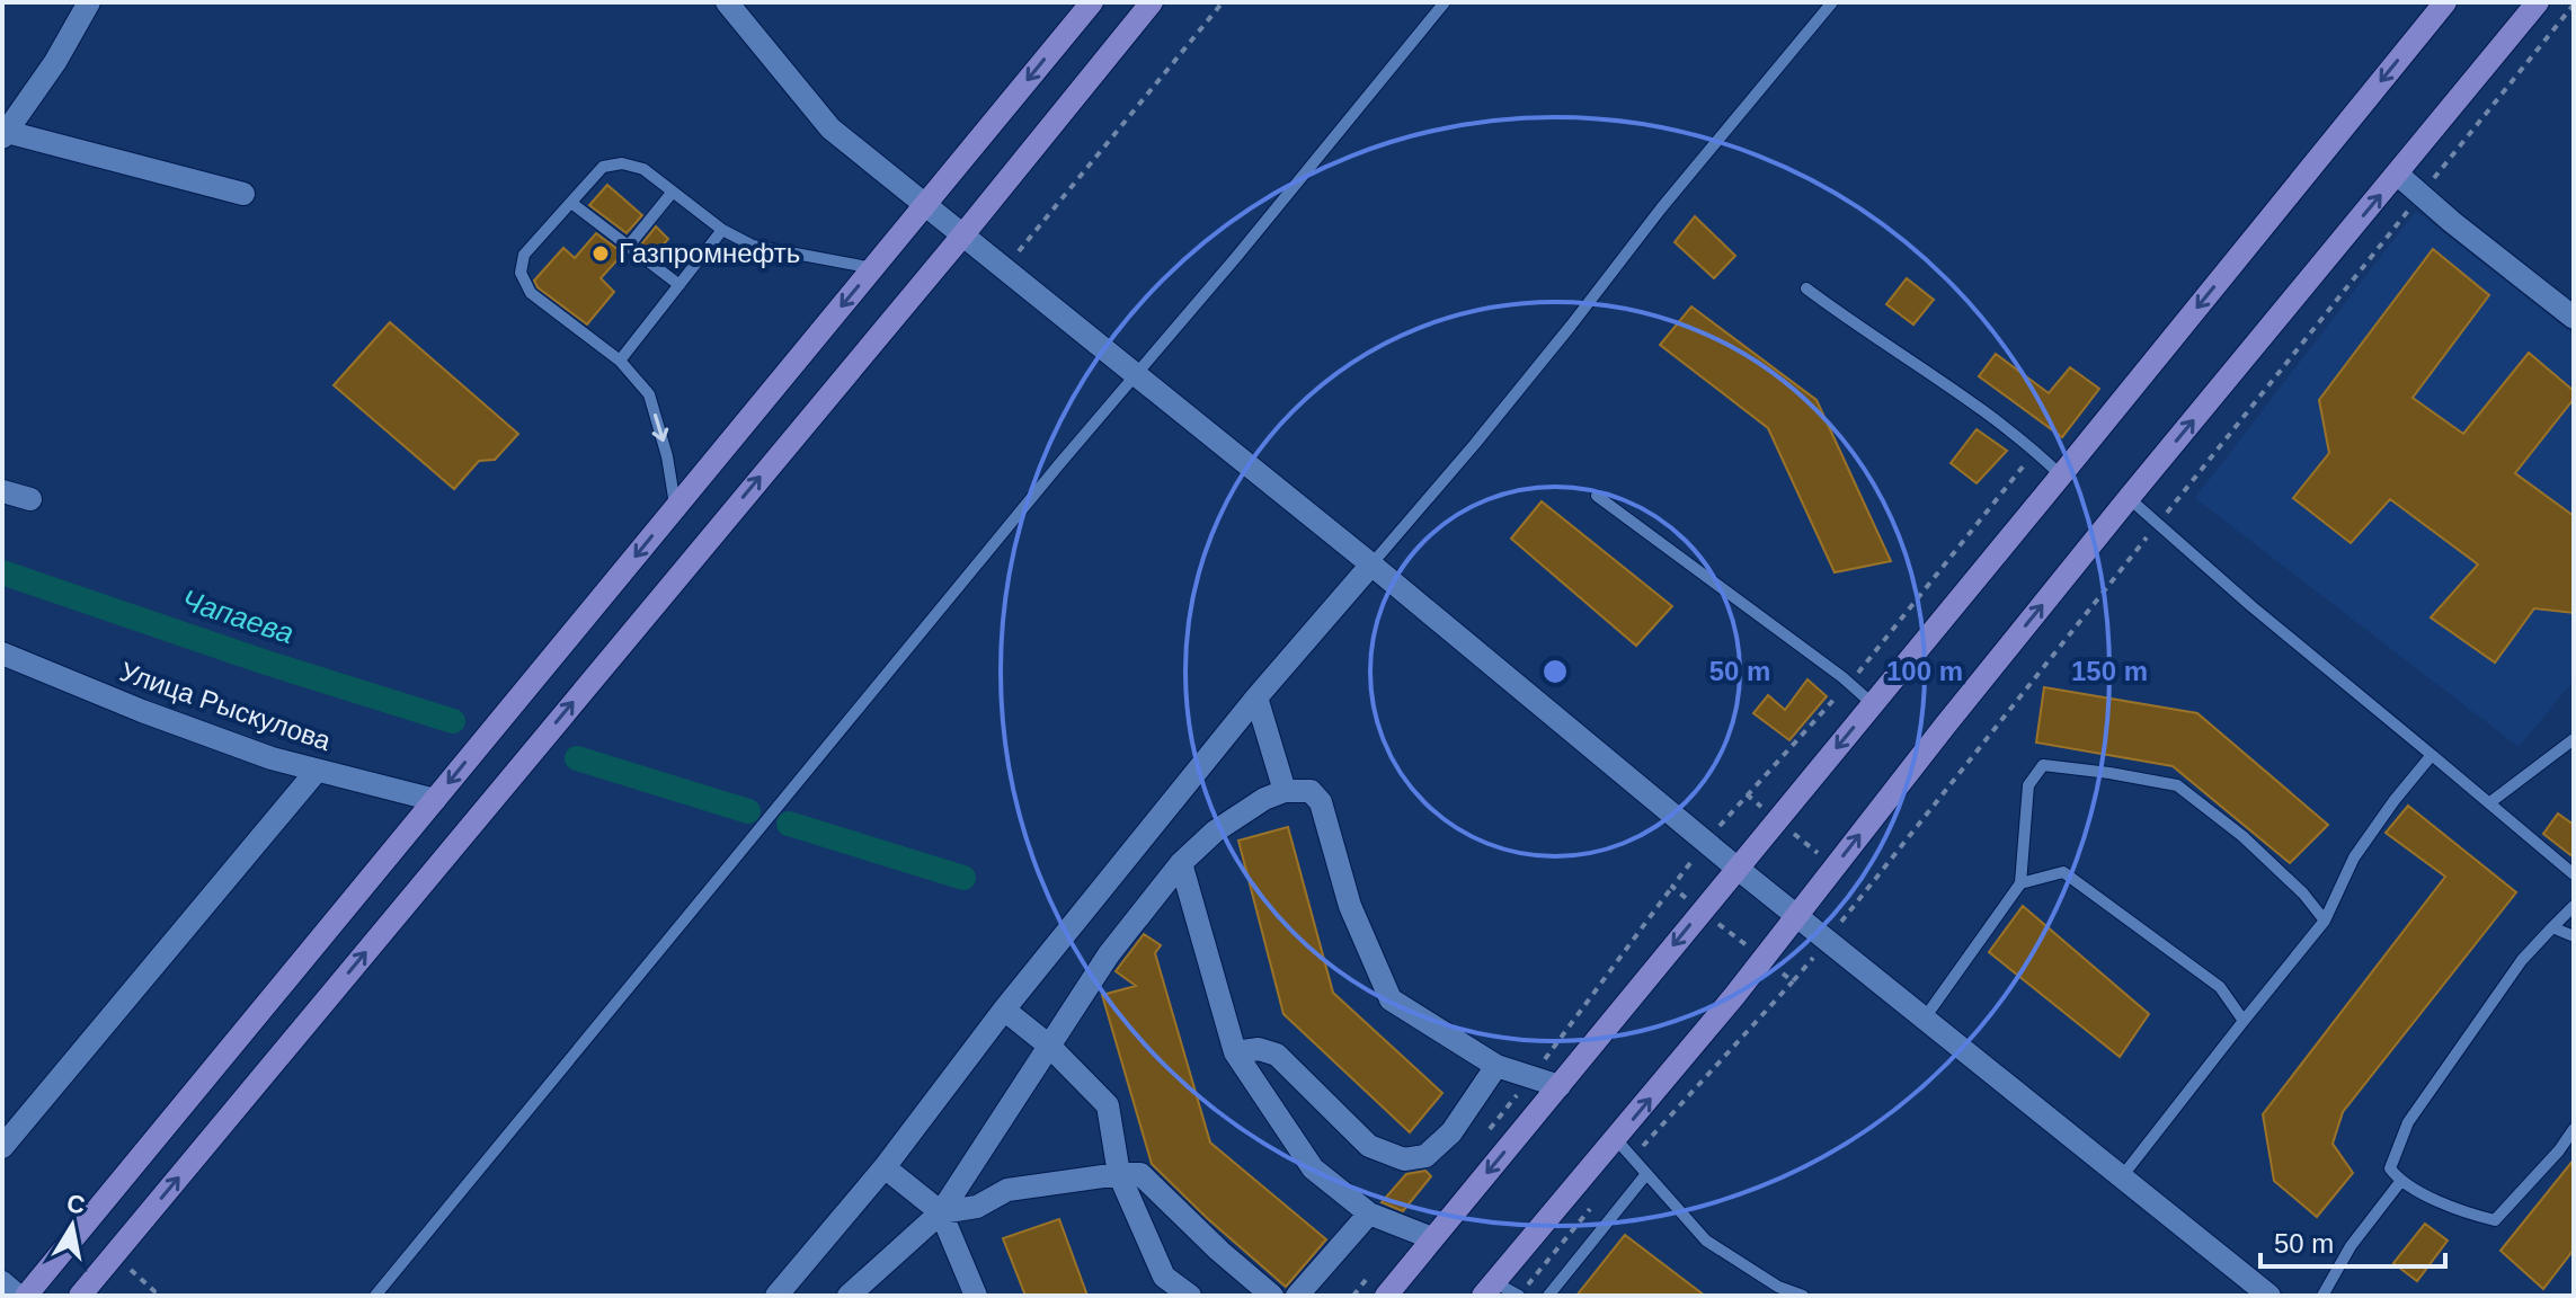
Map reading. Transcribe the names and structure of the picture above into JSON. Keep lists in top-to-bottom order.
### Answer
{
  "streets": {
    "street": ["Улица Рыскулова"]
  },
  "water": ["Чапаева"],
  "places": ["Газпромнефть"],
  "scale_bar": "50 m",
  "north": "top",
  "rings": ["50 m", "100 m", "150 m"]
}
